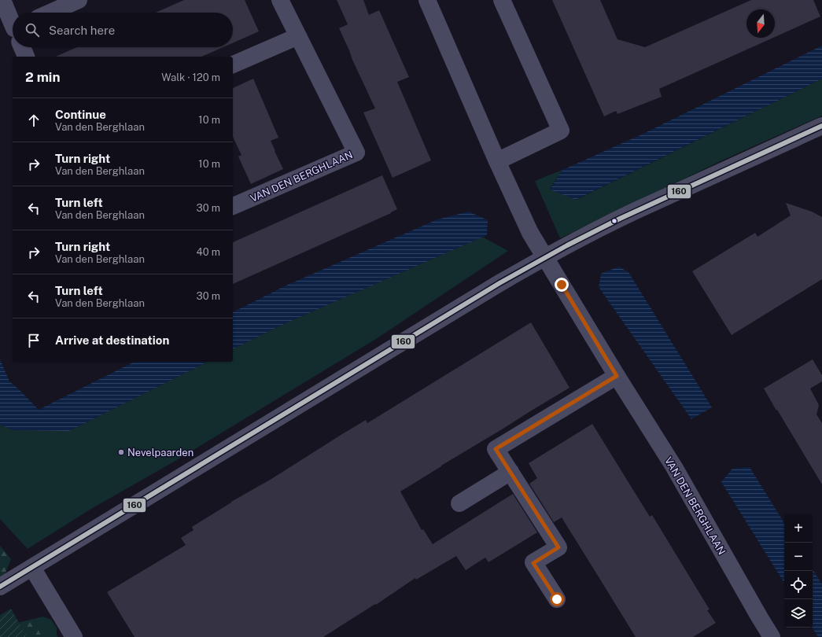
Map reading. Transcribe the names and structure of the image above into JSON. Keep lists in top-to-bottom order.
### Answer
{
  "streets": {
    "street": ["VAN DEN BERGHLAAN"]
  },
  "places": ["Nevelpaarden"],
  "lines": ["transit line 160"],
  "north": "bottom",
  "page": {
    "search": "Search here",
    "heading": ["2 min", "Walk · 120 m"],
    "list": [
      ["Continue", "Van den Berghlaan", "10 m"],
      ["Turn right", "Van den Berghlaan", "10 m"],
      ["Turn left", "Van den Berghlaan", "30 m"],
      ["Turn right", "Van den Berghlaan", "40 m"],
      ["Turn left", "Van den Berghlaan", "30 m"],
      "Arrive at destination"
    ],
    "map_buttons": ["+", "−"]
  }
}
